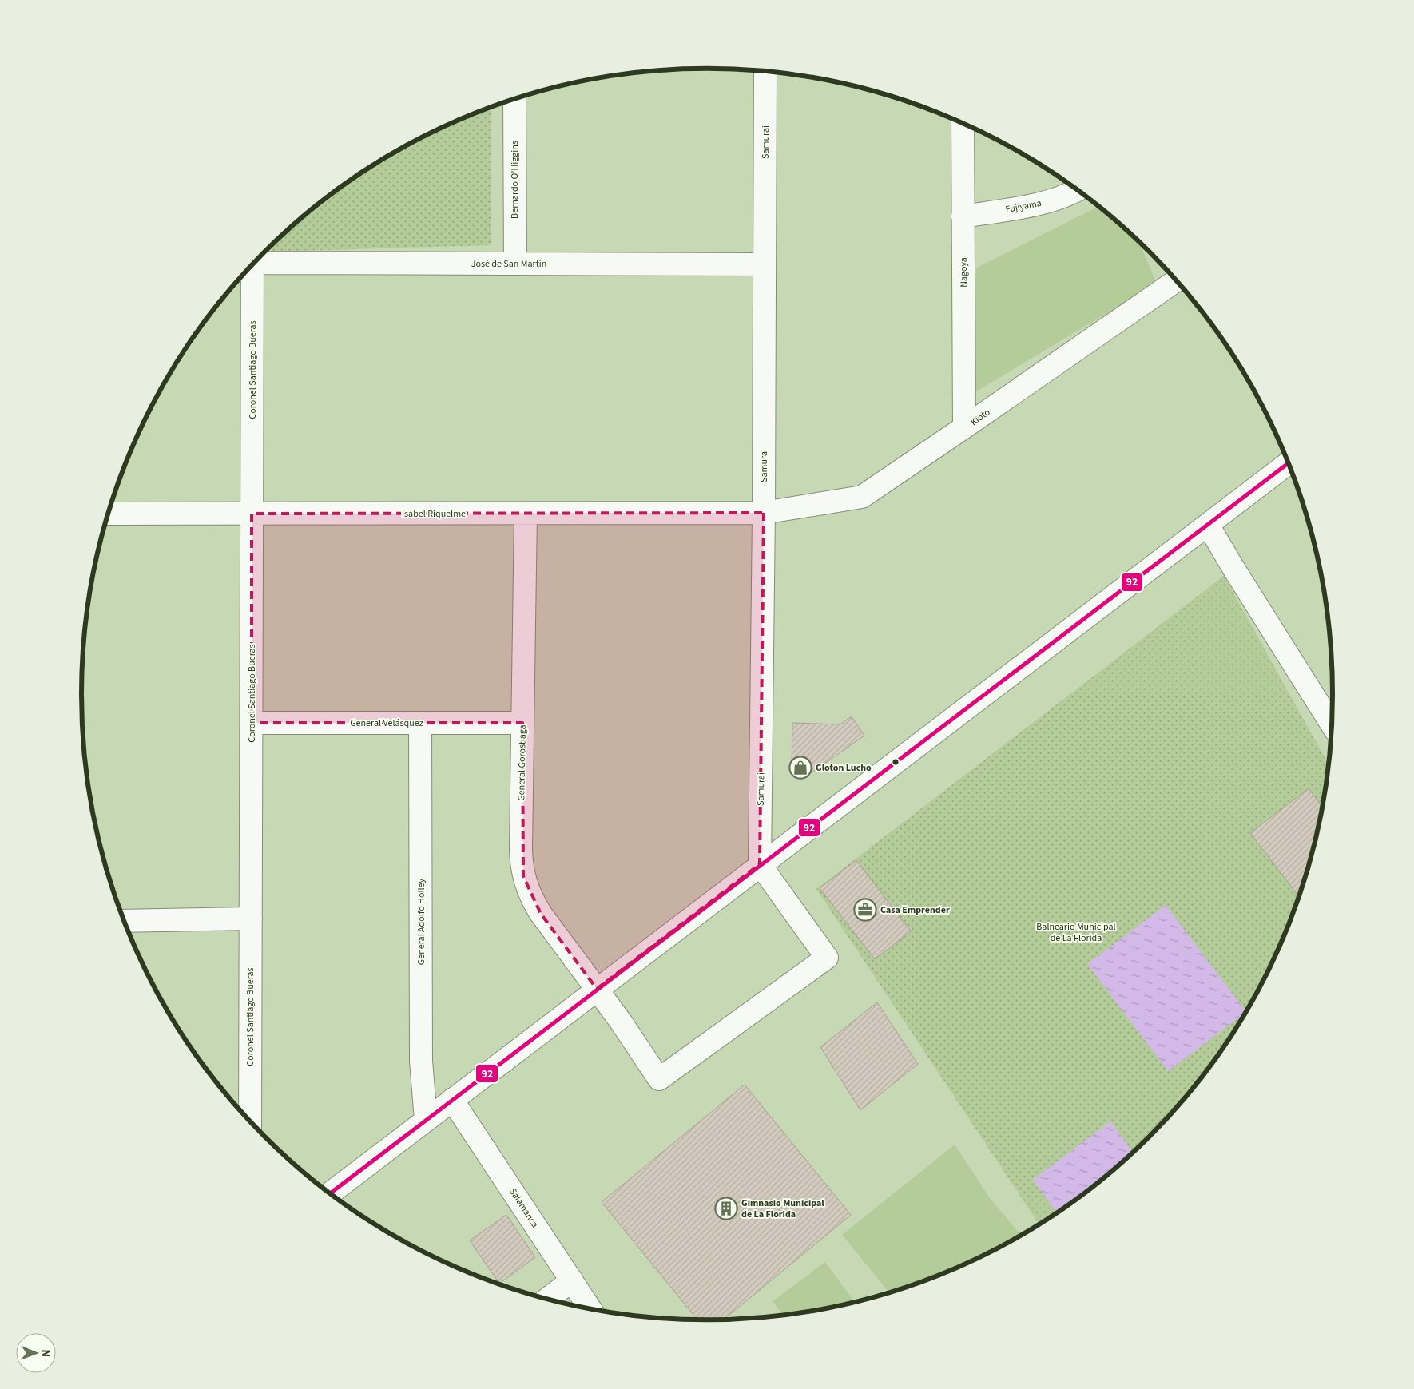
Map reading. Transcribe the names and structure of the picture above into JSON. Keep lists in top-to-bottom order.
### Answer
{
  "streets": {
    "street": [
      "Samurai",
      "Bernardo O'Higgins",
      "Fujiyama",
      "José de San Martín",
      "Nagoya",
      "Coronel Santiago Bueras",
      "Kioto",
      "Isabel Riquelme",
      "General Velásquez",
      "General Gorostiaga",
      "General Adolfo Holley",
      "Salamanca"
    ]
  },
  "crossings": [
    ["Samurai", "José de San Martín"],
    ["Samurai", "Kioto"],
    ["Samurai", "Isabel Riquelme"],
    ["Samurai", "General Gorostiaga"],
    ["Bernardo O'Higgins", "José de San Martín"],
    ["Fujiyama", "Nagoya"],
    ["Nagoya", "Kioto"],
    ["Coronel Santiago Bueras", "Isabel Riquelme"],
    ["Coronel Santiago Bueras", "General Velásquez"],
    ["Kioto", "Isabel Riquelme"],
    ["Isabel Riquelme", "General Gorostiaga"],
    ["General Velásquez", "General Gorostiaga"],
    ["General Velásquez", "General Adolfo Holley"]
  ],
  "parks": ["Balneario Municipal de La Florida"],
  "places": {
    "shop": ["Gloton Lucho"],
    "office": ["Casa Emprender"],
    "building": ["Gimnasio Municipal de La Florida"]
  },
  "lines": ["transit line 92"],
  "north": "right"
}
